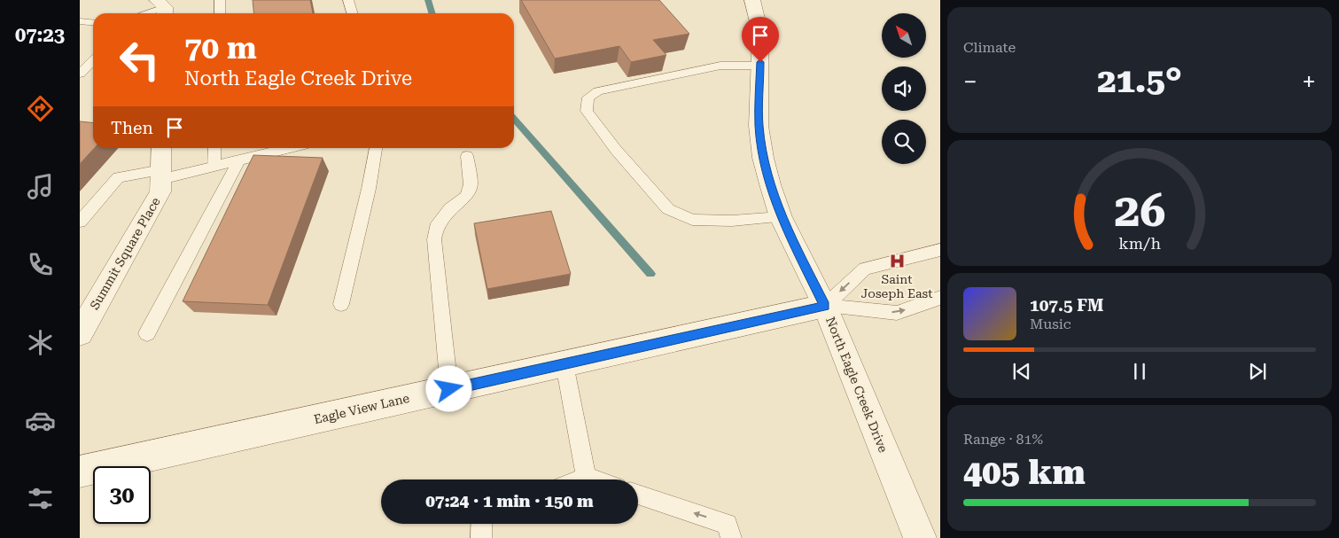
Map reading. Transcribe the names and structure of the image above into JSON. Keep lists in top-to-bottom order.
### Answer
{
  "streets": {
    "street": ["Summit Square Place", "North Eagle Creek Drive", "Eagle View Lane"]
  },
  "crossings": [
    ["North Eagle Creek Drive", "Eagle View Lane"]
  ],
  "places": {
    "hospital": ["Saint Joseph East"]
  },
  "north": "top left",
  "page": {
    "tabs": "07:23",
    "tile": [
      "Climate",
      ["Range · 81%", "405 km"]
    ],
    "turn": ["70 m", "North Eagle Creek Drive"],
    "heat": ["−", "21.5°", "+"],
    "then": "Then",
    "song": ["107.5 FM", "Music"],
    "limit": "30",
    "trip": "07:24 · 1 min · 150 m",
    "gauge": ["26", "km/h"]
  }
}
